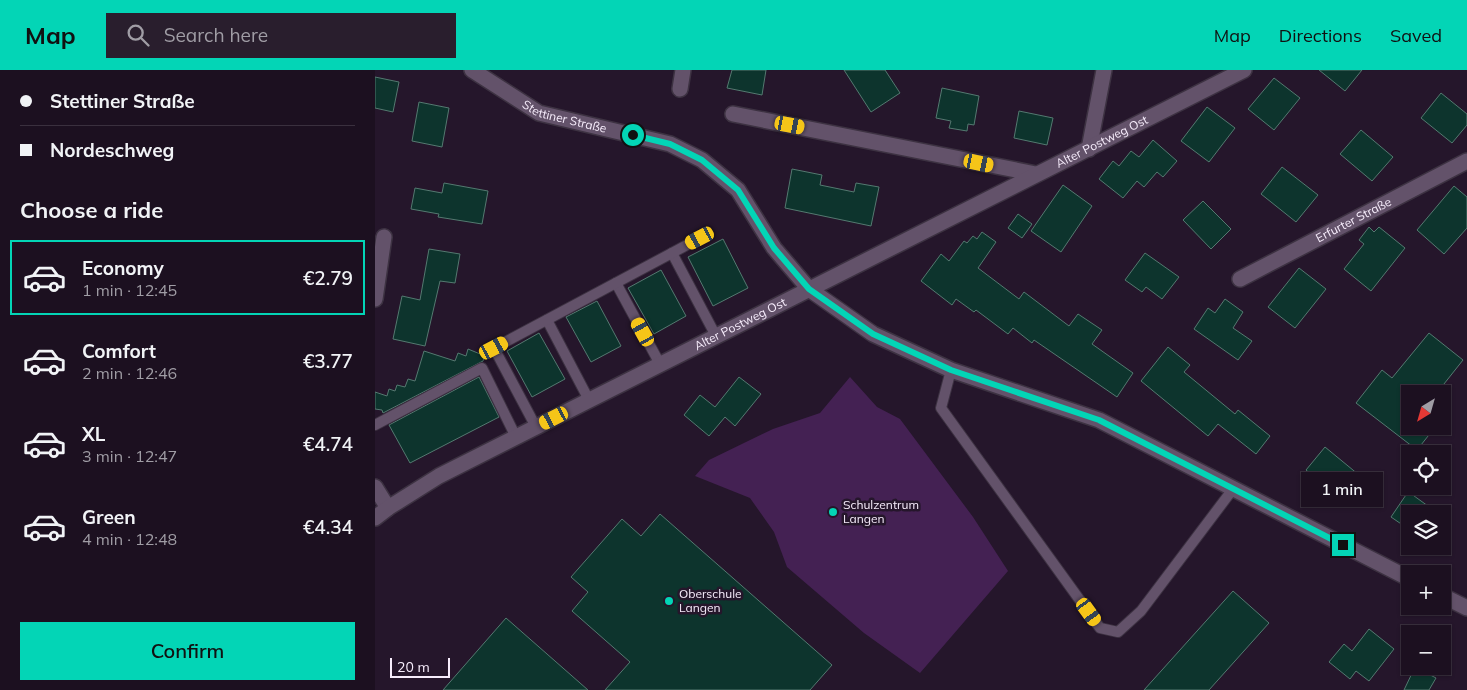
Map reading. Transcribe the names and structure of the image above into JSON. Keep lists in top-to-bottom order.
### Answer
{
  "streets": {
    "street": ["Stettiner Straße", "Alter Postweg Ost", "Erfurter Straße"]
  },
  "crossings": [
    ["Stettiner Straße", "Alter Postweg Ost"]
  ],
  "places": ["Schulzentrum Langen", "Oberschule Langen"],
  "scale_bar": "20 m",
  "north": "bottom left",
  "page": {
    "header": "Map",
    "search": "Search here",
    "nav": ["Map", "Directions", "Saved"],
    "banner": ["Stettiner Straße", "Nordeschweg"],
    "heading": "Choose a ride",
    "list": [
      {
        "name": "Economy",
        "note": "1 min · 12:45",
        "value": "€2.79"
      },
      {
        "name": "Comfort",
        "note": "2 min · 12:46",
        "value": "€3.77"
      },
      {
        "name": "XL",
        "note": "3 min · 12:47",
        "value": "€4.74"
      },
      {
        "name": "Green",
        "note": "4 min · 12:48",
        "value": "€4.34"
      }
    ],
    "map_buttons": ["+", "−"],
    "bubble": "1 min",
    "buttons": "Confirm",
    "scale": "20 m"
  }
}
